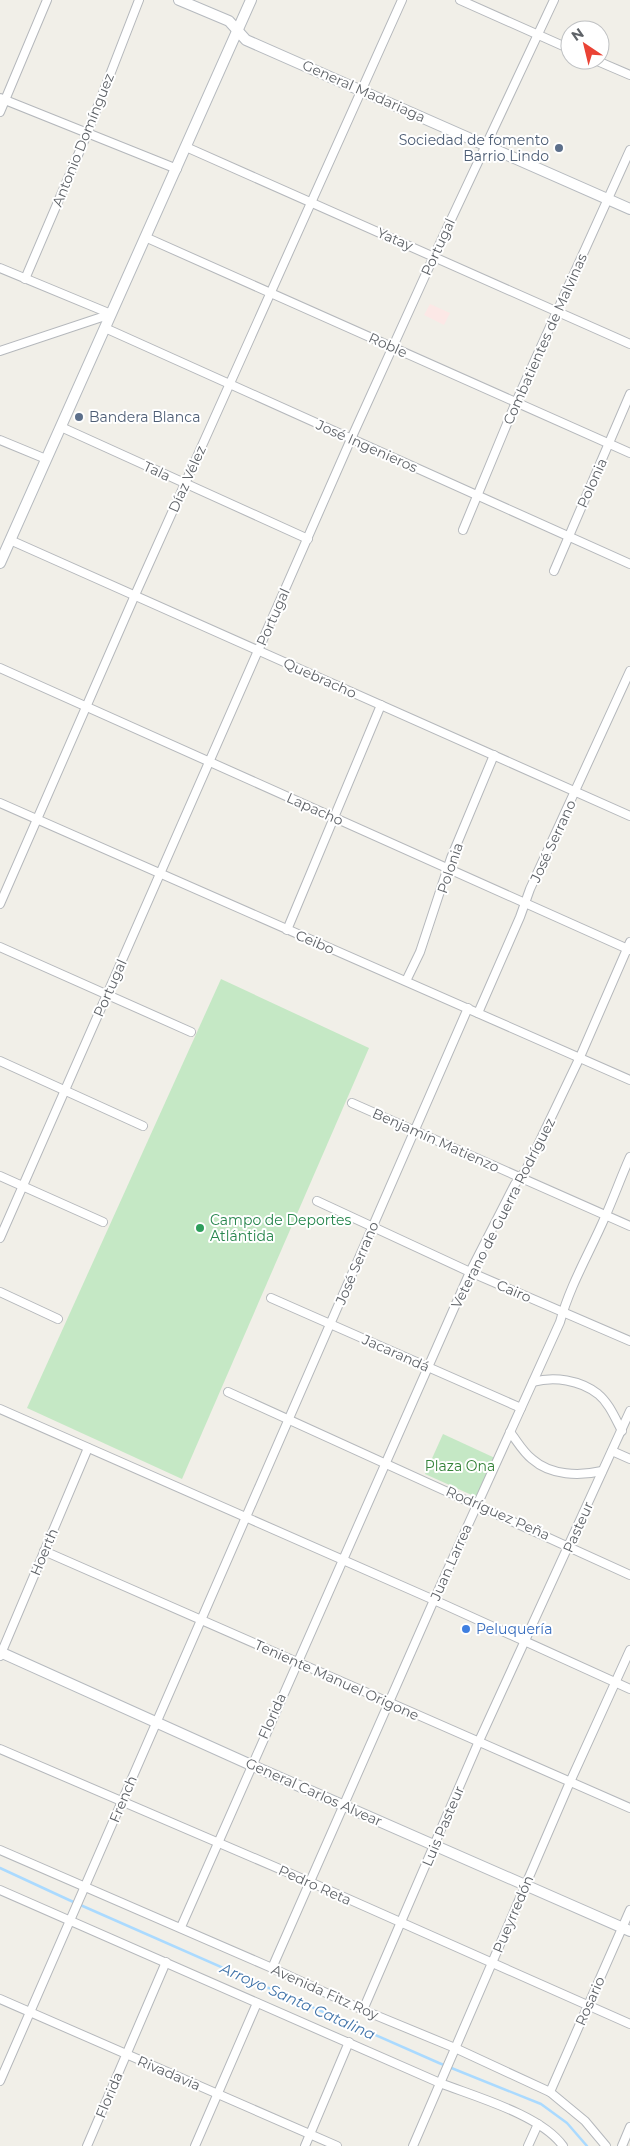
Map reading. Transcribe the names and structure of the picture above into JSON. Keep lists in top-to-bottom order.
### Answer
{
  "streets": {
    "street": [
      "General Madariaga",
      "Antonio Domínguez",
      "Yatay",
      "Portugal",
      "Combatientes de Malvinas",
      "Roble",
      "José Ingenieros",
      "Tala",
      "Díaz Vélez",
      "Polonia",
      "Quebracho",
      "Lapacho",
      "José Serrano",
      "Ceibo",
      "Benjamín Matienzo",
      "Veterano de Guerra Rodríguez",
      "Cairo",
      "Jacarandá",
      "Rodríguez Peña",
      "Pasteur",
      "Hoerth",
      "Juan Larrea",
      "Teniente Manuel Origone",
      "Florida",
      "General Carlos Alvear",
      "French",
      "Luis Pasteur",
      "Pedro Reta",
      "Pueyrredón",
      "Avenida Fitz Roy",
      "Rosario",
      "Rivadavia"
    ]
  },
  "crossings": [
    ["General Madariaga", "Portugal"],
    ["General Madariaga", "Combatientes de Malvinas"],
    ["General Madariaga", "Díaz Vélez"],
    ["Yatay", "Portugal"],
    ["Yatay", "Combatientes de Malvinas"],
    ["Yatay", "Díaz Vélez"],
    ["Portugal", "Roble"],
    ["Portugal", "José Ingenieros"],
    ["Portugal", "Tala"],
    ["Portugal", "Quebracho"],
    ["Portugal", "Lapacho"],
    ["Portugal", "Ceibo"],
    ["Combatientes de Malvinas", "Roble"],
    ["Combatientes de Malvinas", "José Ingenieros"],
    ["Roble", "Díaz Vélez"],
    ["Roble", "Polonia"],
    ["José Ingenieros", "Díaz Vélez"],
    ["José Ingenieros", "Polonia"],
    ["Tala", "Díaz Vélez"],
    ["Díaz Vélez", "Quebracho"],
    ["Díaz Vélez", "Lapacho"],
    ["Díaz Vélez", "Ceibo"],
    ["Polonia", "Quebracho"],
    ["Polonia", "Lapacho"],
    ["Polonia", "Ceibo"],
    ["Quebracho", "José Serrano"],
    ["Lapacho", "José Serrano"],
    ["Lapacho", "Veterano de Guerra Rodríguez"],
    ["José Serrano", "Ceibo"],
    ["José Serrano", "Benjamín Matienzo"],
    ["José Serrano", "Cairo"],
    ["José Serrano", "Jacarandá"],
    ["José Serrano", "Rodríguez Peña"],
    ["José Serrano", "French"],
    ["Ceibo", "Veterano de Guerra Rodríguez"],
    ["Benjamín Matienzo", "Veterano de Guerra Rodríguez"],
    ["Benjamín Matienzo", "Juan Larrea"],
    ["Veterano de Guerra Rodríguez", "Cairo"],
    ["Veterano de Guerra Rodríguez", "Jacarandá"],
    ["Veterano de Guerra Rodríguez", "Rodríguez Peña"],
    ["Veterano de Guerra Rodríguez", "Florida"],
    ["Cairo", "Juan Larrea"],
    ["Jacarandá", "Pasteur"],
    ["Jacarandá", "Juan Larrea"],
    ["Rodríguez Peña", "Pasteur"],
    ["Rodríguez Peña", "Juan Larrea"],
    ["Pasteur", "Juan Larrea"],
    ["Pasteur", "Luis Pasteur"],
    ["Hoerth", "Teniente Manuel Origone"],
    ["Hoerth", "General Carlos Alvear"],
    ["Juan Larrea", "Teniente Manuel Origone"],
    ["Juan Larrea", "General Carlos Alvear"],
    ["Juan Larrea", "Pedro Reta"],
    ["Juan Larrea", "Avenida Fitz Roy"],
    ["Teniente Manuel Origone", "Florida"],
    ["Teniente Manuel Origone", "French"],
    ["Teniente Manuel Origone", "Luis Pasteur"],
    ["Teniente Manuel Origone", "Pueyrredón"],
    ["Florida", "General Carlos Alvear"],
    ["Florida", "Pedro Reta"],
    ["Florida", "Avenida Fitz Roy"],
    ["Florida", "Rivadavia"],
    ["General Carlos Alvear", "French"],
    ["General Carlos Alvear", "Luis Pasteur"],
    ["General Carlos Alvear", "Pueyrredón"],
    ["General Carlos Alvear", "Rosario"],
    ["French", "Pedro Reta"],
    ["French", "Avenida Fitz Roy"],
    ["French", "Rivadavia"],
    ["Luis Pasteur", "Pedro Reta"],
    ["Luis Pasteur", "Avenida Fitz Roy"],
    ["Pedro Reta", "Pueyrredón"],
    ["Pedro Reta", "Rosario"],
    ["Pueyrredón", "Avenida Fitz Roy"],
    ["Avenida Fitz Roy", "Rosario"]
  ],
  "water": ["Arroyo Santa Catalina"],
  "parks": ["Plaza Ona"],
  "places": [
    "Sociedad de fomento Barrio Lindo",
    "Bandera Blanca",
    "Campo de Deportes Atlántida",
    "Peluquería"
  ],
  "north": "top left"
}
